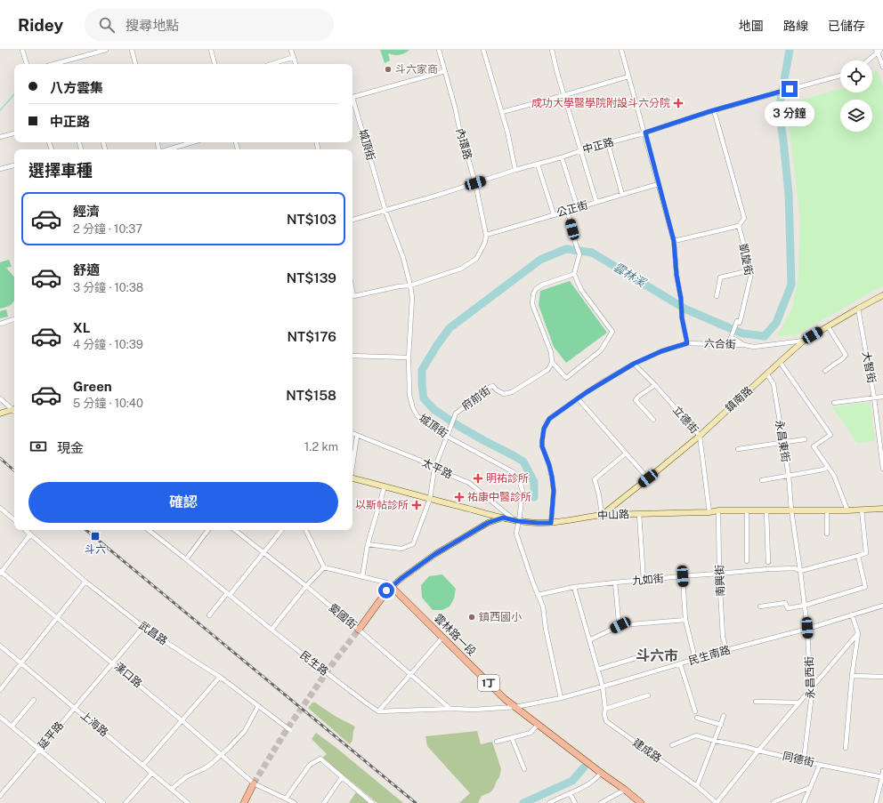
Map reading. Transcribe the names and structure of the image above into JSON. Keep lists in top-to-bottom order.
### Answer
{
  "streets": {
    "main road": ["雲林路一段", "1丁"],
    "street": [
      "內環路",
      "城頂街",
      "中正路",
      "公正街",
      "凱旋街",
      "六合街",
      "大智街",
      "府前街",
      "鎮南路",
      "立德街",
      "永昌東街",
      "太平路",
      "中山路",
      "九如街",
      "南興街",
      "愛國街",
      "武昌路",
      "民生南路",
      "民生路",
      "漢口路",
      "永昌西街",
      "上海路",
      "延平路",
      "建成路",
      "同德街"
    ]
  },
  "crossings": [
    ["內環路", "中正路"],
    ["內環路", "公正街"],
    ["城頂街", "中正路"],
    ["城頂街", "府前街"],
    ["城頂街", "太平路"],
    ["城頂街", "中山路"],
    ["城頂街", "九如街"],
    ["城頂街", "民生南路"],
    ["凱旋街", "六合街"],
    ["六合街", "鎮南路"],
    ["六合街", "立德街"],
    ["六合街", "中山路"],
    ["大智街", "鎮南路"],
    ["府前街", "太平路"],
    ["府前街", "中山路"],
    ["鎮南路", "立德街"],
    ["鎮南路", "永昌東街"],
    ["鎮南路", "中山路"],
    ["立德街", "中山路"],
    ["永昌東街", "中山路"],
    ["永昌東街", "永昌西街"],
    ["太平路", "中山路"],
    ["中山路", "南興街"],
    ["中山路", "永昌西街"],
    ["九如街", "南興街"],
    ["九如街", "永昌西街"],
    ["南興街", "民生南路"],
    ["武昌路", "延平路"],
    ["雲林路一段", "民生南路"],
    ["雲林路一段", "1丁"],
    ["民生南路", "永昌西街"],
    ["民生南路", "建成路"],
    ["漢口路", "延平路"],
    ["永昌西街", "同德街"],
    ["上海路", "延平路"]
  ],
  "districts": ["斗六市"],
  "water": ["雲林溪"],
  "places": {
    "other": ["斗六家商", "鎮西國小"],
    "health": [
      "成功大學醫學院附設斗六分院",
      "明祐診所",
      "祐康中醫診所",
      "以斯帖診所"
    ],
    "transit": ["斗六"]
  },
  "page": {
    "header": "Ridey",
    "search": "搜尋地點",
    "nav": ["地圖", "路線", "已儲存"],
    "banner": ["八方雲集", "中正路"],
    "bubble": "3 分鐘",
    "heading": "選擇車種",
    "list": [
      {
        "name": "經濟",
        "note": "2 分鐘 · 10:37",
        "value": "NT$103"
      },
      {
        "name": "舒適",
        "note": "3 分鐘 · 10:38",
        "value": "NT$139"
      },
      {
        "name": "XL",
        "note": "4 分鐘 · 10:39",
        "value": "NT$176"
      },
      {
        "name": "Green",
        "note": "5 分鐘 · 10:40",
        "value": "NT$158"
      }
    ],
    "pay": ["現金", "1.2 km"],
    "buttons": "確認"
  }
}
